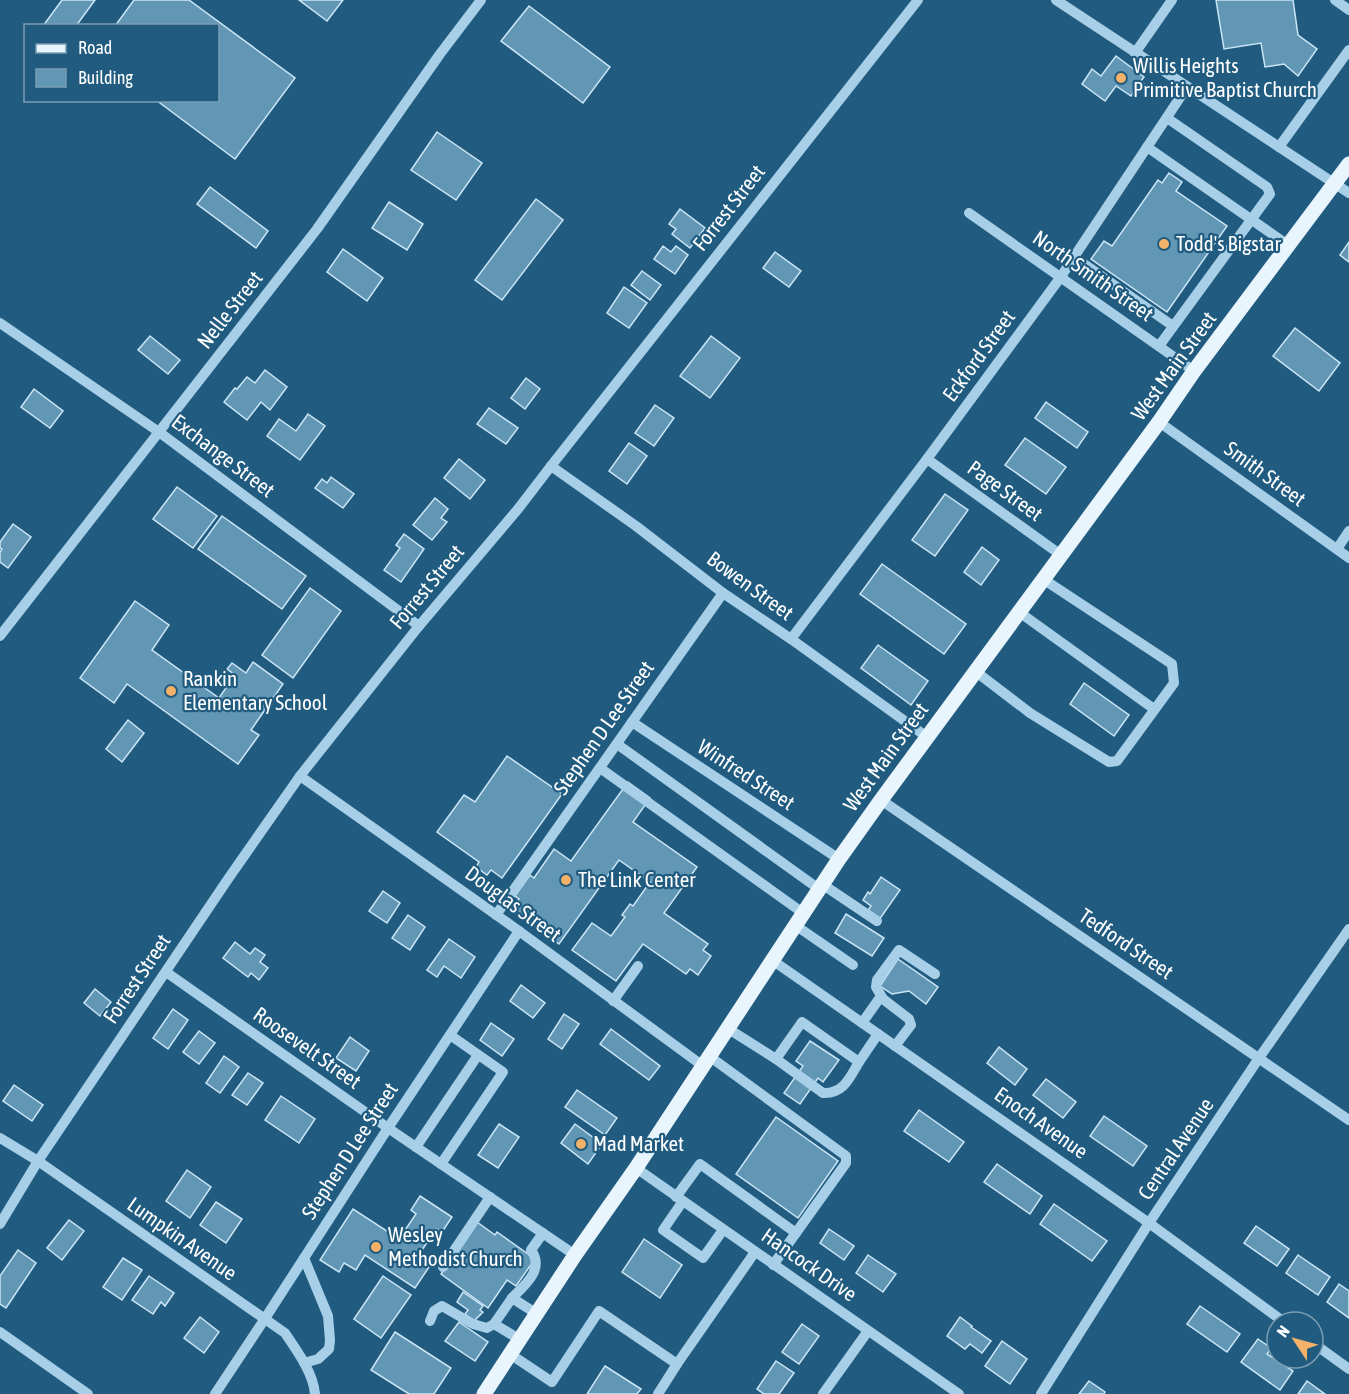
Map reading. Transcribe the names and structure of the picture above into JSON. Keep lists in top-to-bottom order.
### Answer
{
  "streets": {
    "main road": ["West Main Street"],
    "street": [
      "Forrest Street",
      "North Smith Street",
      "Nelle Street",
      "Eckford Street",
      "Exchange Street",
      "Smith Street",
      "Page Street",
      "Bowen Street",
      "Stephen D Lee Street",
      "Winfred Street",
      "Douglas Street",
      "Tedford Street",
      "Roosevelt Street",
      "Enoch Avenue",
      "Central Avenue",
      "Lumpkin Avenue",
      "Hancock Drive"
    ]
  },
  "crossings": [
    ["Forrest Street", "Exchange Street"],
    ["Forrest Street", "Bowen Street"],
    ["Forrest Street", "Douglas Street"],
    ["Forrest Street", "Roosevelt Street"],
    ["Forrest Street", "Lumpkin Avenue"],
    ["North Smith Street", "Eckford Street"],
    ["North Smith Street", "West Main Street"],
    ["Nelle Street", "Exchange Street"],
    ["Eckford Street", "Page Street"],
    ["Eckford Street", "Bowen Street"],
    ["West Main Street", "Smith Street"],
    ["West Main Street", "Page Street"],
    ["West Main Street", "Bowen Street"],
    ["West Main Street", "Winfred Street"],
    ["West Main Street", "Douglas Street"],
    ["West Main Street", "Tedford Street"],
    ["West Main Street", "Roosevelt Street"],
    ["West Main Street", "Enoch Avenue"],
    ["West Main Street", "Hancock Drive"],
    ["Bowen Street", "Stephen D Lee Street"],
    ["Stephen D Lee Street", "Winfred Street"],
    ["Stephen D Lee Street", "Douglas Street"],
    ["Stephen D Lee Street", "Roosevelt Street"],
    ["Stephen D Lee Street", "Lumpkin Avenue"],
    ["Tedford Street", "Central Avenue"],
    ["Enoch Avenue", "Central Avenue"]
  ],
  "places": [
    "Willis Heights Primitive Baptist Church",
    "Todd's Bigstar",
    "Rankin Elementary School",
    "The Link Center",
    "Mad Market",
    "Wesley Methodist Church"
  ],
  "legend": ["Road", "Building"],
  "north": "top left"
}
